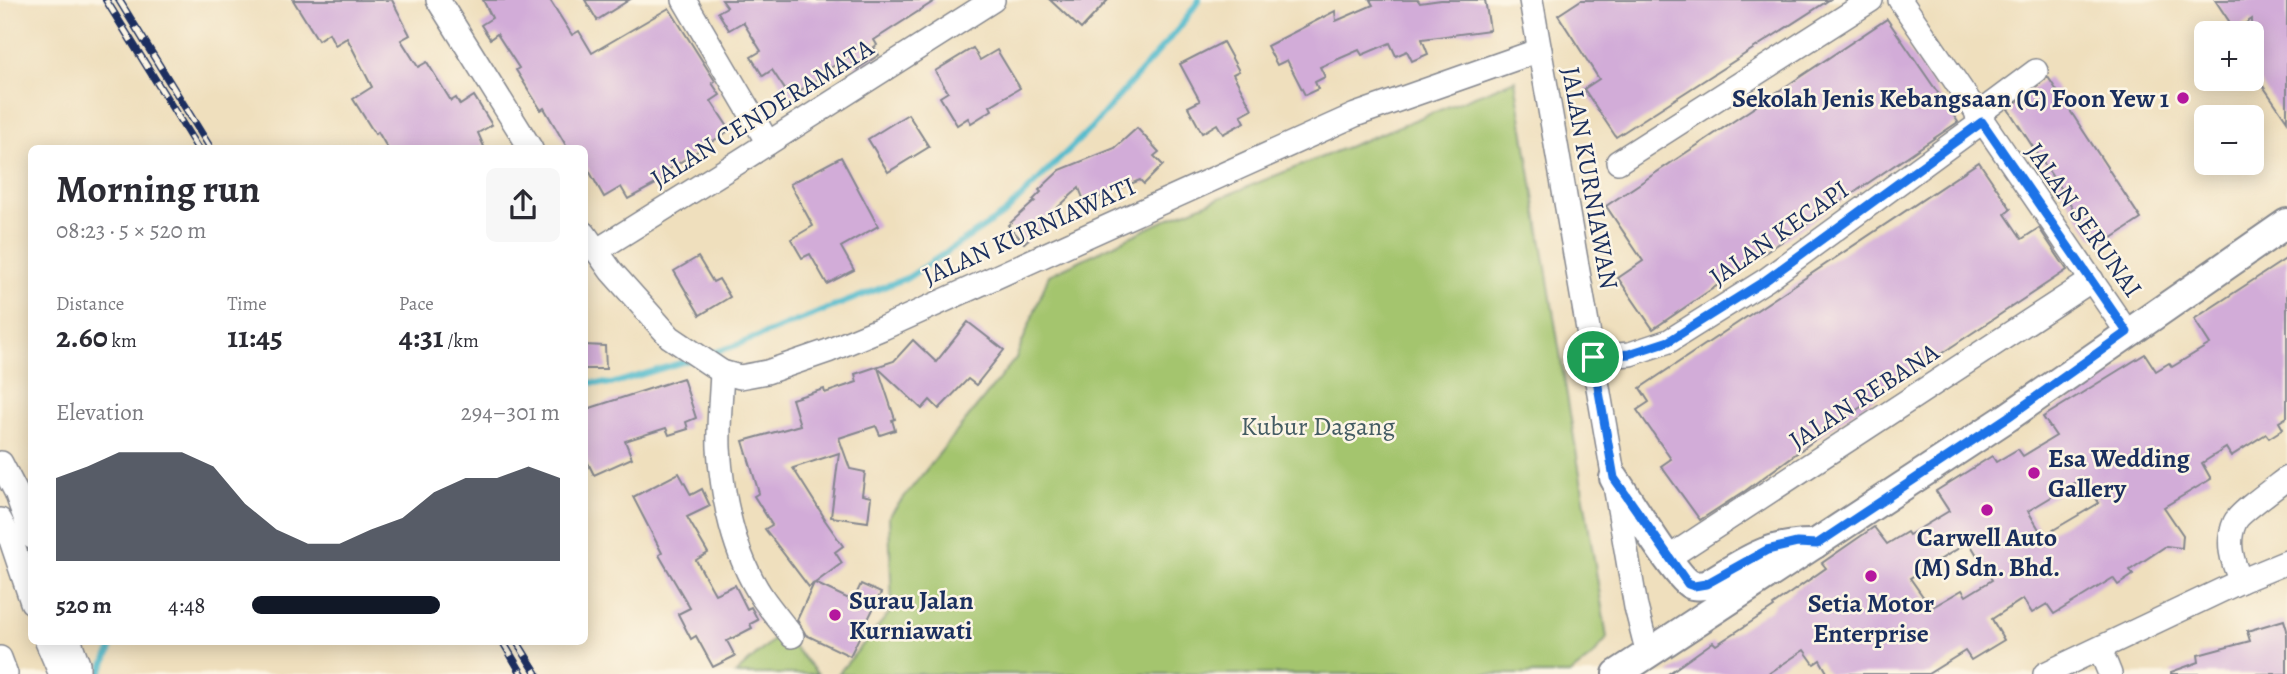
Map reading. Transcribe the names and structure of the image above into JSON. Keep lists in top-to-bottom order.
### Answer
{
  "streets": {
    "street": [
      "JALAN CENDERAMATA",
      "JALAN KURNIAWAN",
      "JALAN SERUNAI",
      "JALAN KURNIAWATI",
      "JALAN KECAPI",
      "JALAN REBANA"
    ]
  },
  "crossings": [
    ["JALAN KURNIAWAN", "JALAN KURNIAWATI"],
    ["JALAN KURNIAWAN", "JALAN KECAPI"],
    ["JALAN SERUNAI", "JALAN KECAPI"],
    ["JALAN SERUNAI", "JALAN REBANA"]
  ],
  "parks": ["Kubur Dagang"],
  "places": [
    "Sekolah Jenis Kebangsaan (C) Foon Yew 1",
    "Esa Wedding Gallery",
    "Carwell Auto (M) Sdn. Bhd.",
    "Setia Motor Enterprise",
    "Surau Jalan Kurniawati"
  ],
  "page": {
    "map_buttons": ["+", "−"],
    "heading": ["Morning run", "08:23 · 5 × 520 m"],
    "stats": [
      ["Distance", "2.60 km"],
      ["Time", "11:45"],
      ["Pace", "4:31 /km"]
    ],
    "chart": ["Elevation", "294–301 m"],
    "list": [
      {
        "name": "520 m",
        "note": "4:48"
      }
    ]
  }
}
